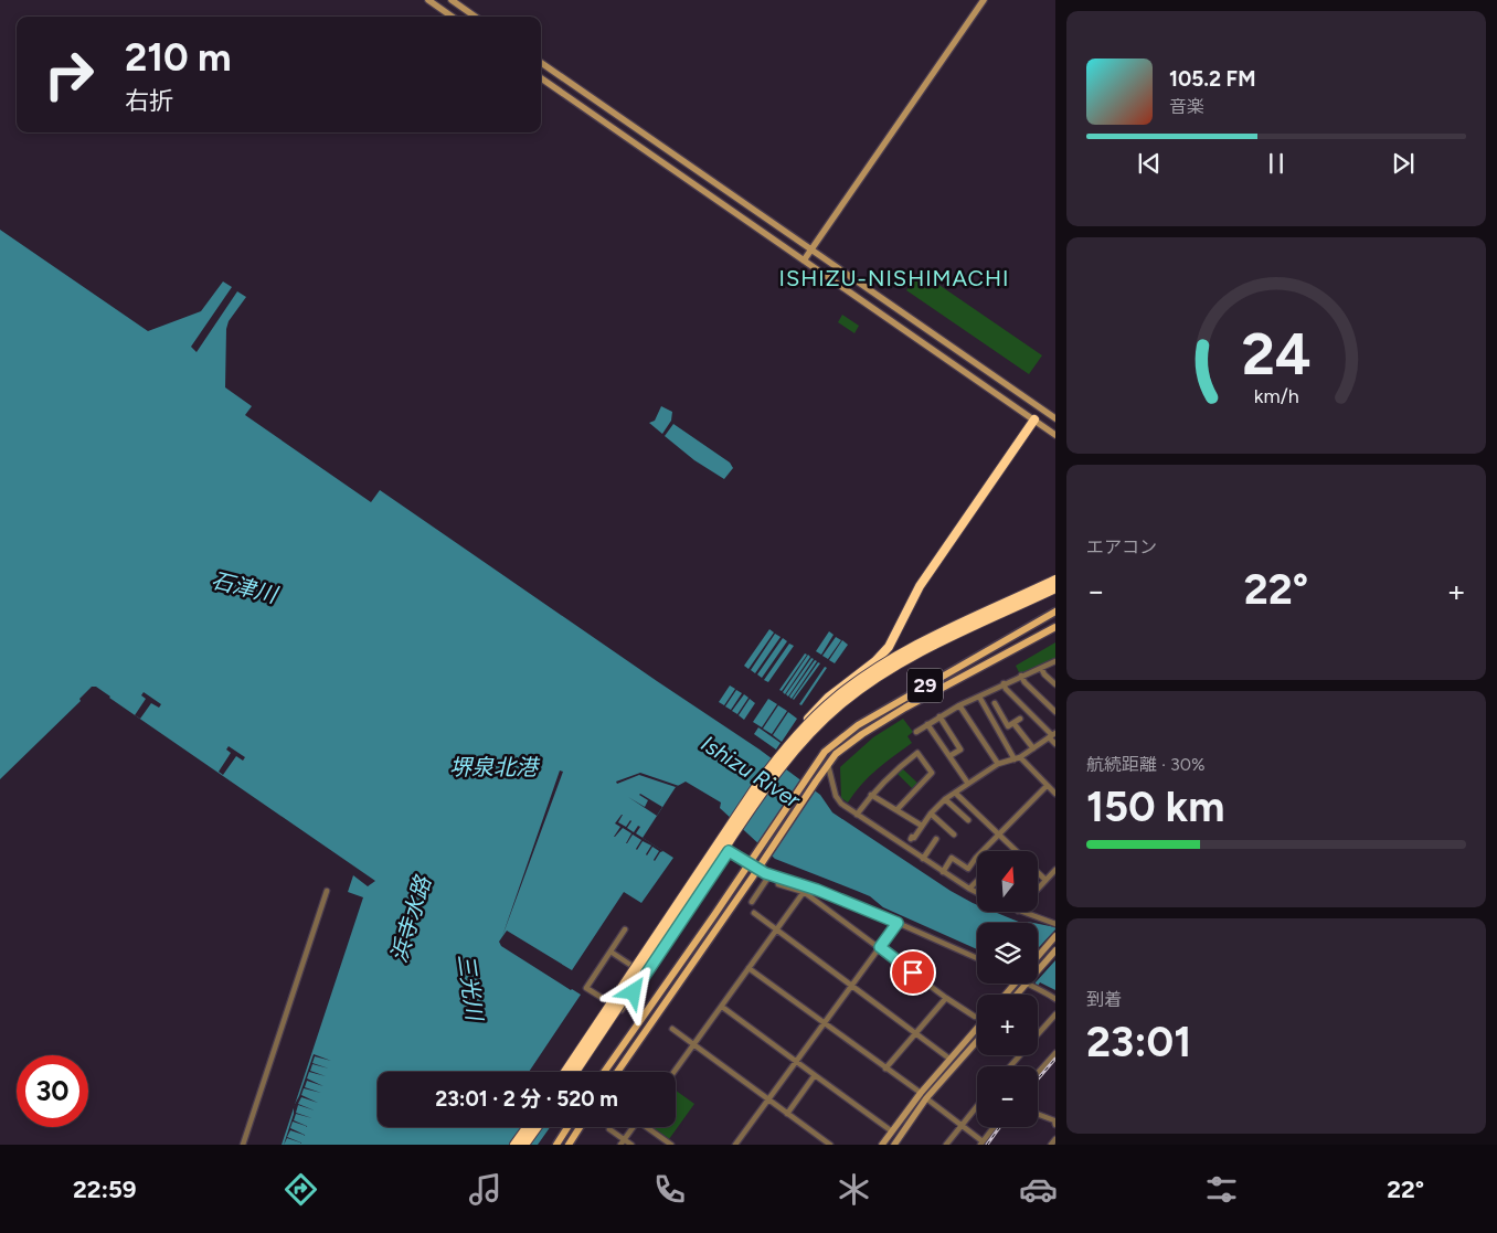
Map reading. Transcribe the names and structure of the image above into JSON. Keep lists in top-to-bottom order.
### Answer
{
  "streets": {
    "main road": ["29"]
  },
  "districts": ["ISHIZU-NISHIMACHI"],
  "water": [
    "石津川",
    "堺泉北港",
    "Ishizu River",
    "浜寺水路",
    "三光川"
  ],
  "north": "top",
  "page": {
    "turn": ["210 m", "右折"],
    "song": ["105.2 FM", "音楽"],
    "tile": [
      "エアコン",
      ["航続距離 · 30%", "150 km"],
      ["到着", "23:01"]
    ],
    "heat": ["−", "22°", "+"],
    "map_buttons": ["+", "−"],
    "limit": "30",
    "trip": "23:01 · 2 分 · 520 m",
    "tabs": ["22:59", "22°"],
    "gauge": ["24", "km/h"]
  }
}
